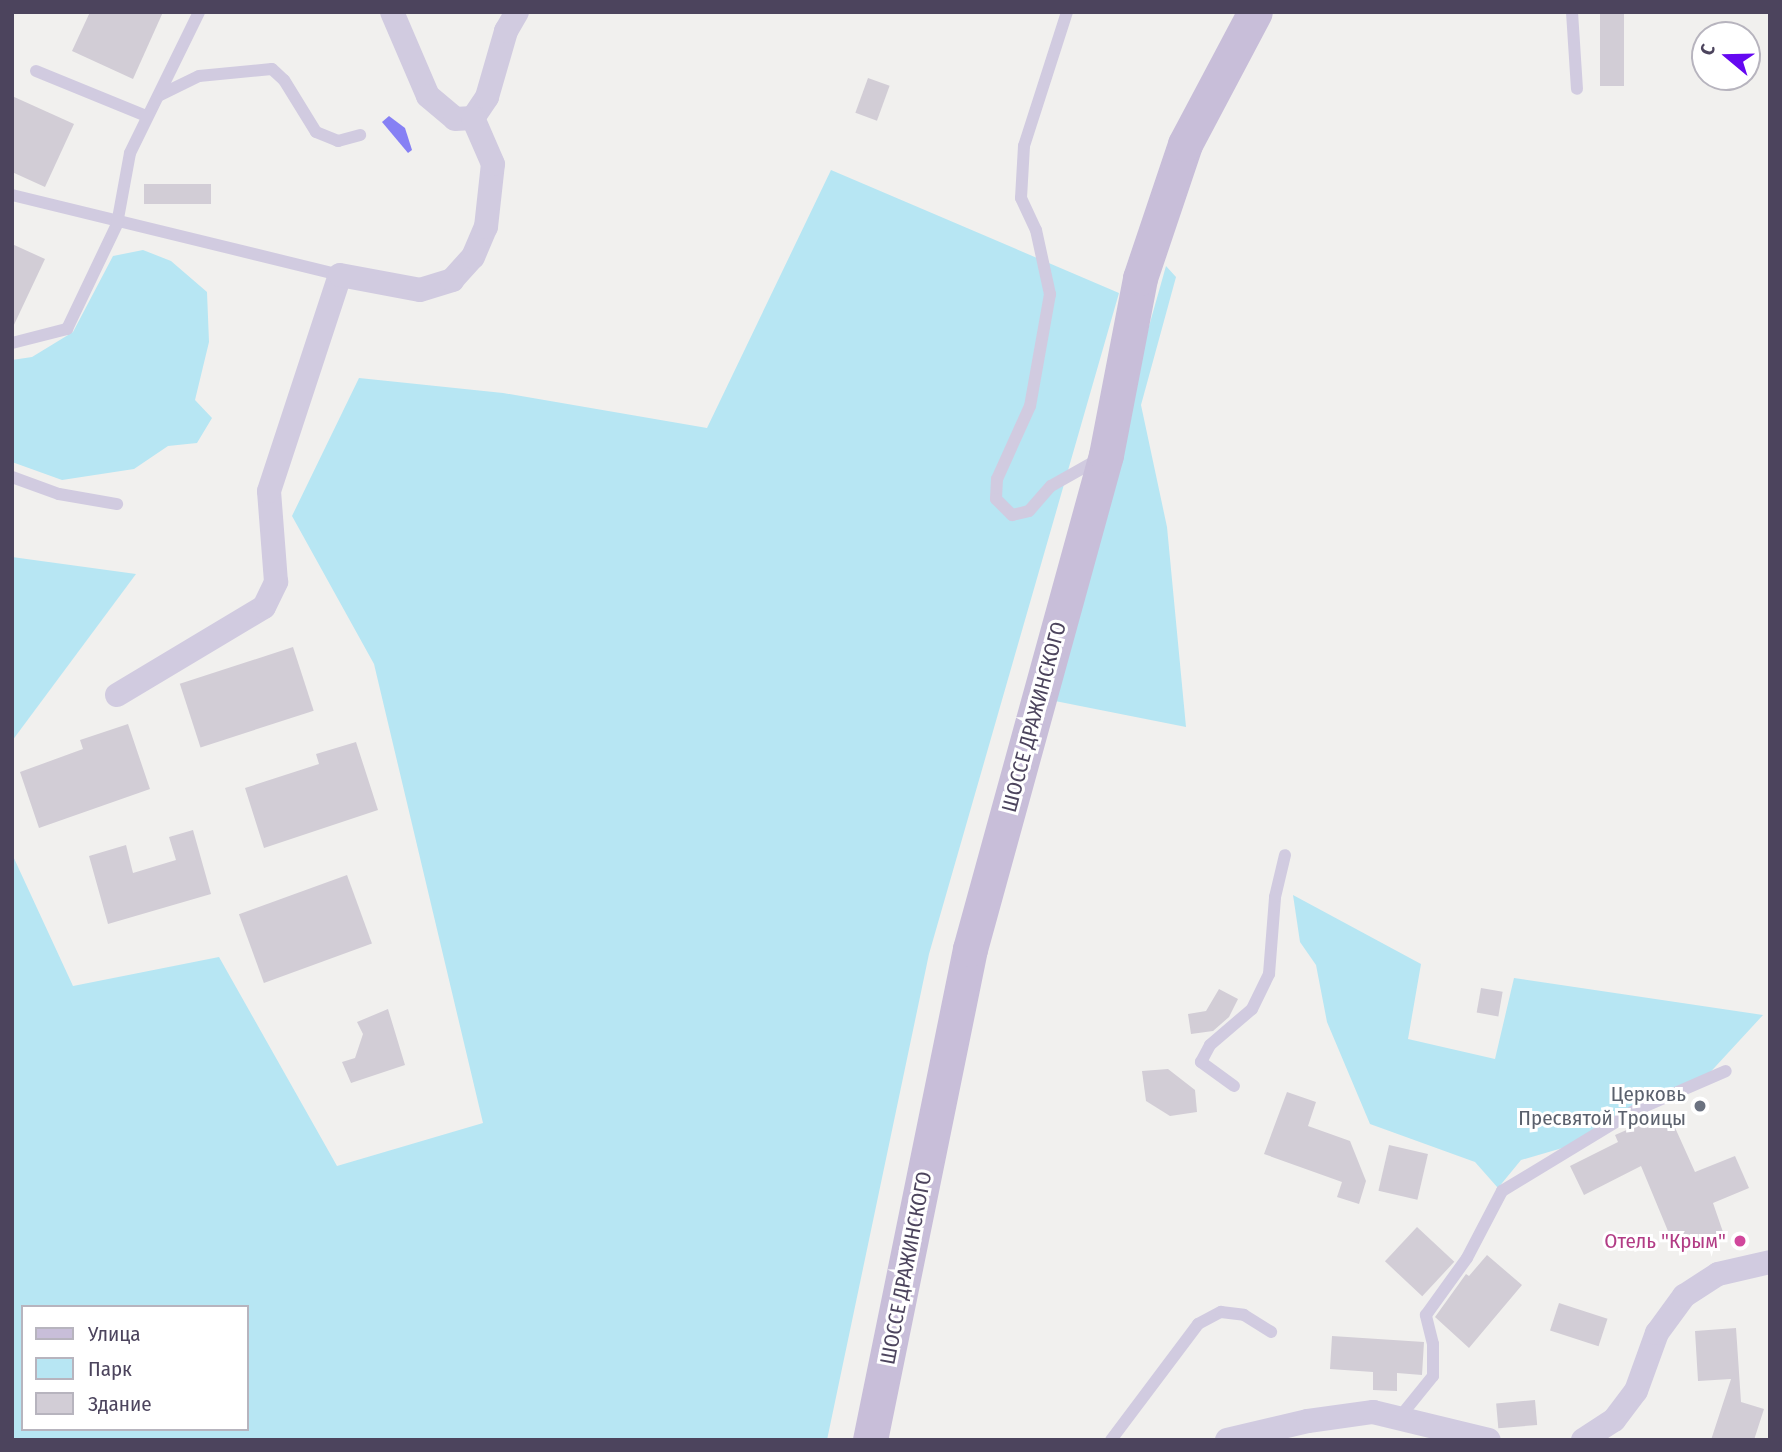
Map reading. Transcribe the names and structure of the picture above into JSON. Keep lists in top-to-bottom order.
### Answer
{
  "streets": {
    "main road": ["ШОССЕ ДРАЖИНСКОГО"]
  },
  "places": ["Церковь Пресвятой Троицы", "Отель \"Крым\""],
  "legend": ["Улица", "Парк", "Здание"],
  "north": "left"
}
